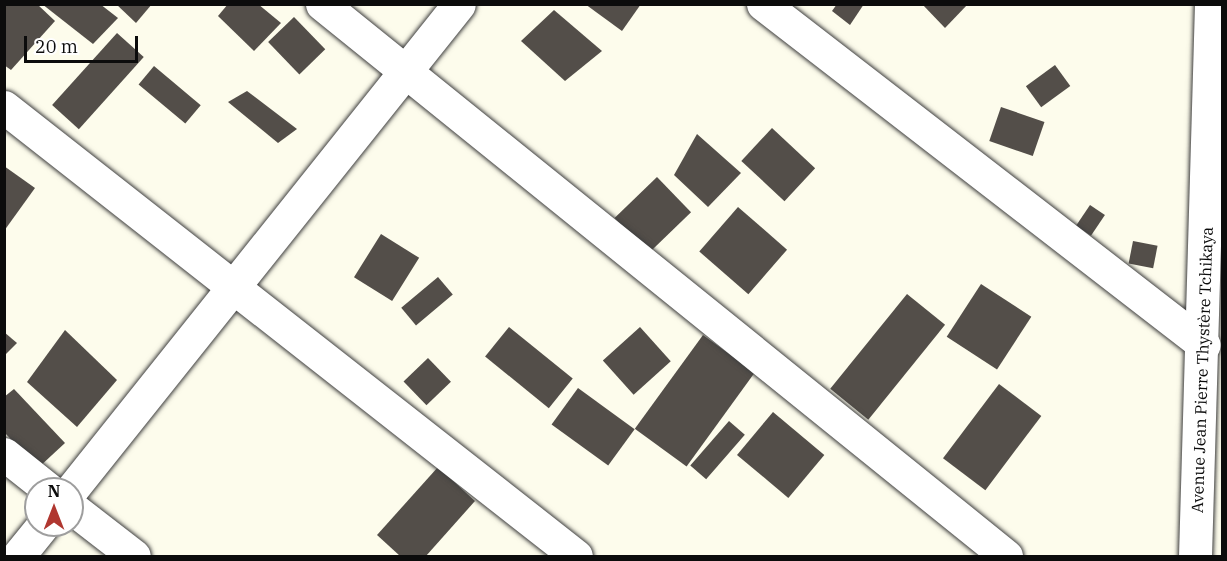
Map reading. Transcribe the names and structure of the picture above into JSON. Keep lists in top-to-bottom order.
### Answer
{
  "streets": {
    "street": ["Avenue Jean Pierre Thystère Tchikaya"]
  },
  "scale_bar": "20 m",
  "north": "top"
}
